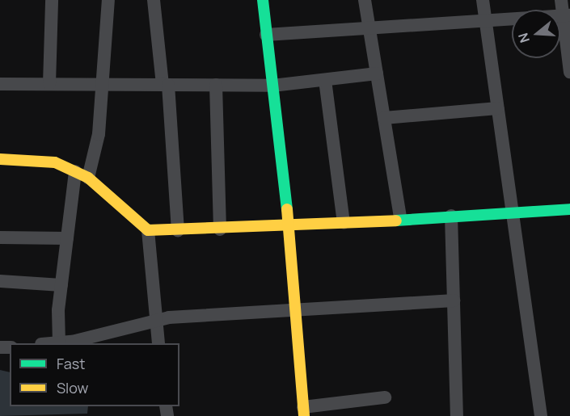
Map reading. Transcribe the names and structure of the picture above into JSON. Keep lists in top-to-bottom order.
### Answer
{
  "legend": ["Fast", "Slow"],
  "north": "left"
}
